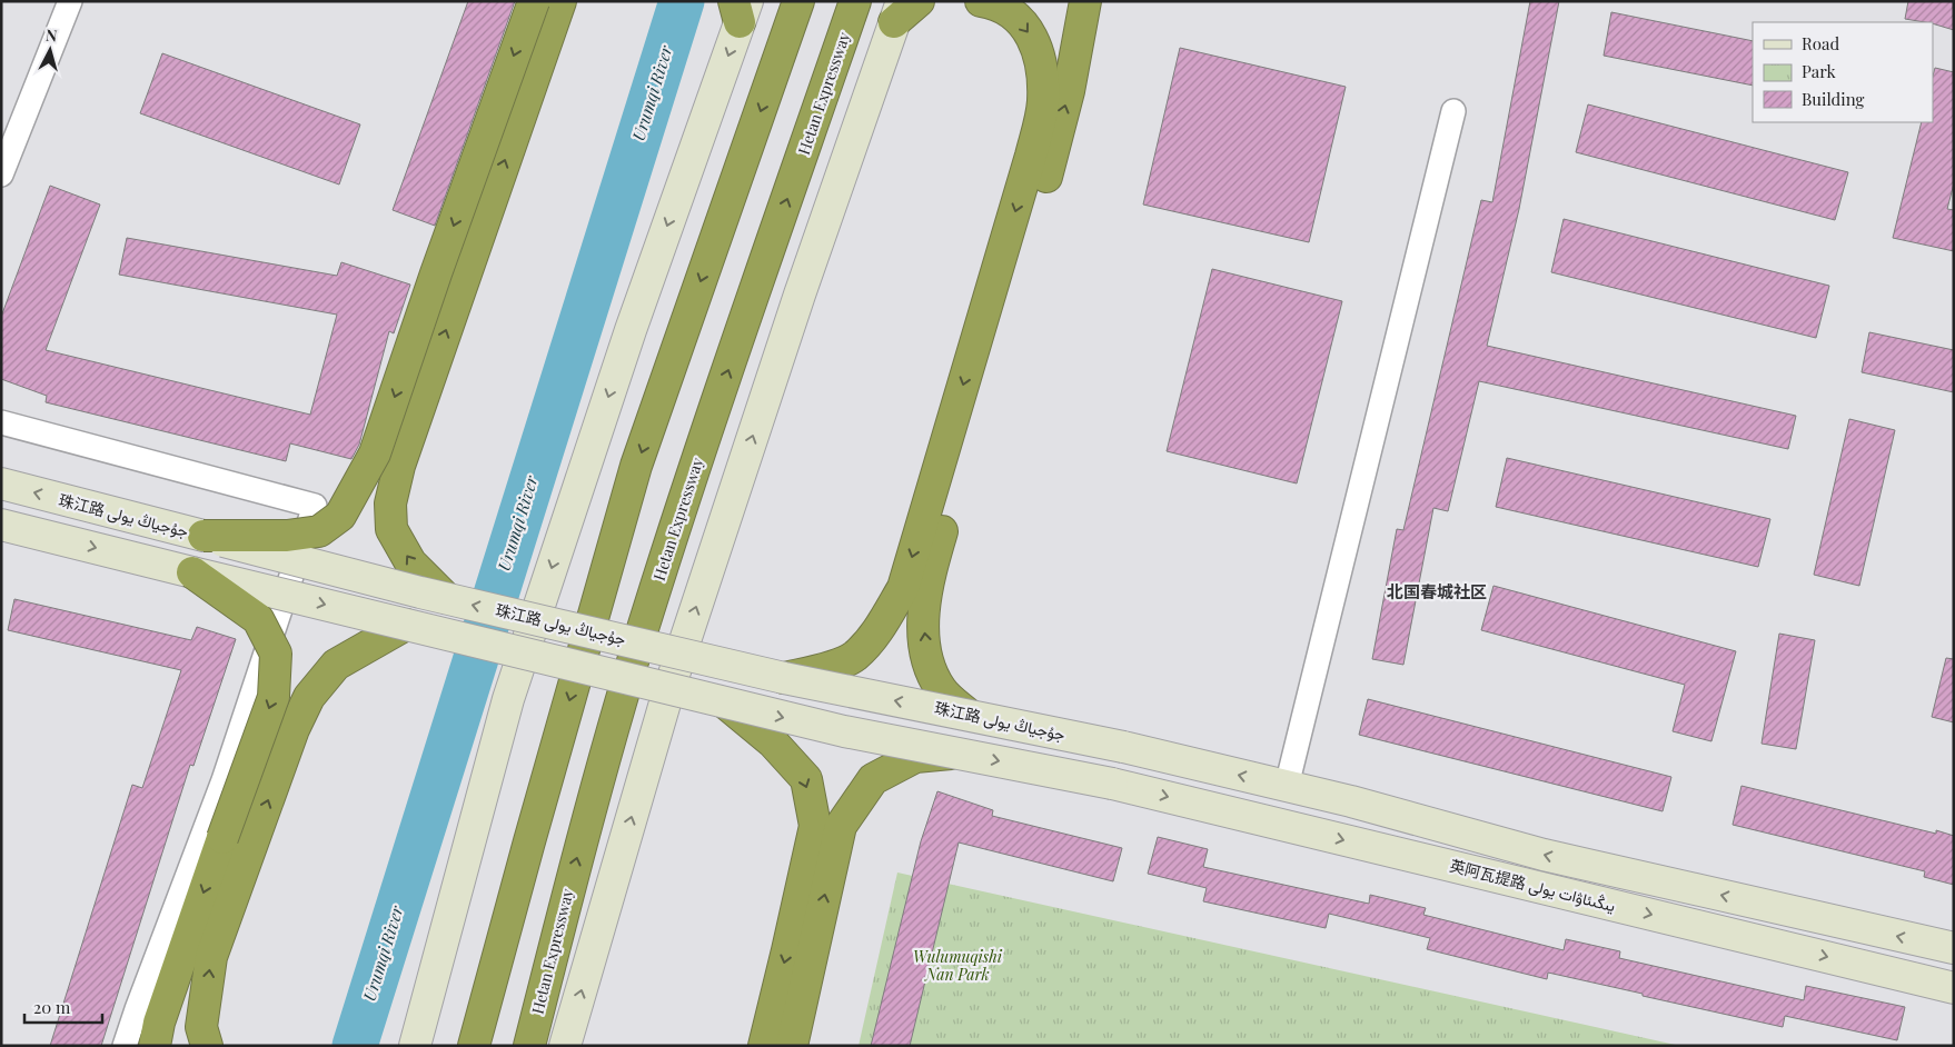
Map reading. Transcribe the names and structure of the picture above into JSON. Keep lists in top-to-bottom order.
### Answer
{
  "streets": {
    "highway": ["Hetan Expressway"],
    "street": ["珠江路 جۇجياڭ يولى", "英阿瓦提路 يىڭىئاۋات يولى"]
  },
  "districts": ["北国春城社区"],
  "water": ["Urumqi River"],
  "parks": ["Wulumuqishi Nan Park"],
  "legend": ["Road", "Park", "Building"],
  "scale_bar": "20 m",
  "north": "top"
}
